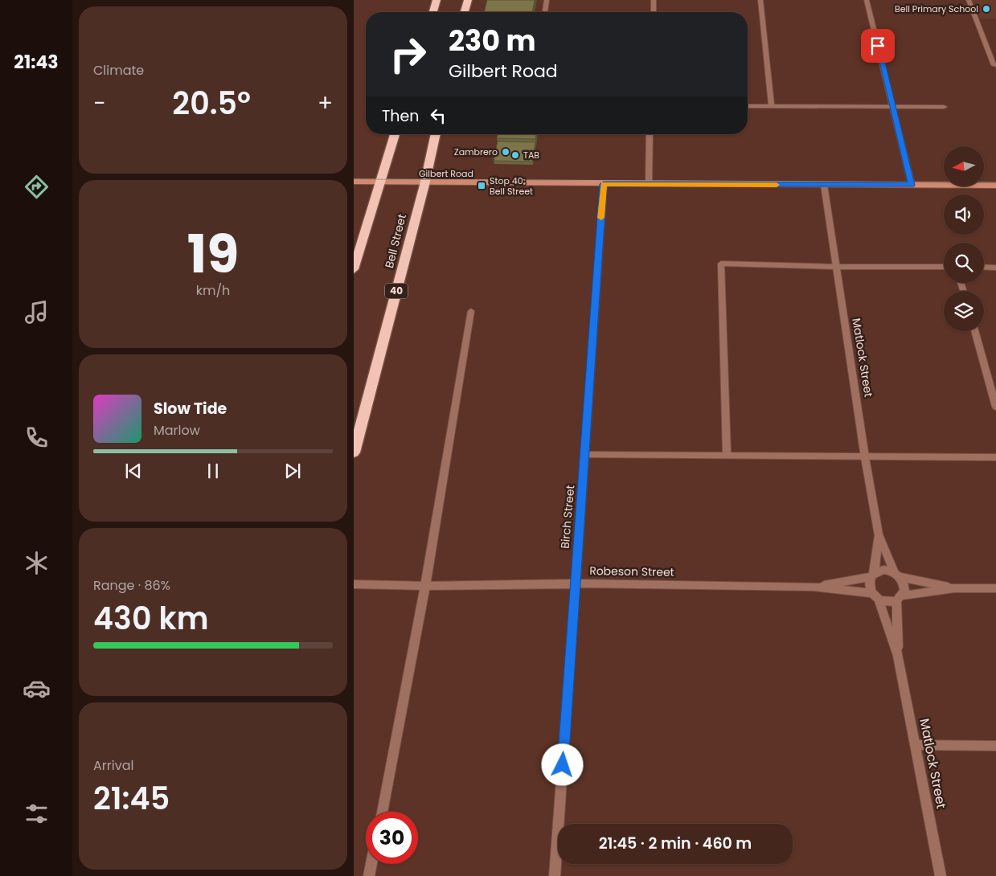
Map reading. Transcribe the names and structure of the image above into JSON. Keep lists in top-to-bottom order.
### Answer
{
  "streets": {
    "highway": ["Bell Street", "40"],
    "street": [
      "Gilbert Road",
      "Matlock Street",
      "Birch Street",
      "Robeson Street"
    ]
  },
  "crossings": [
    ["Gilbert Road", "Bell Street"],
    ["Gilbert Road", "Matlock Street"],
    ["Gilbert Road", "Birch Street"],
    ["Matlock Street", "Robeson Street"],
    ["Birch Street", "Robeson Street"]
  ],
  "places": {
    "other": ["Bell Primary School", "Zambrero", "TAB"],
    "transit": ["Stop 40: Bell Street"]
  },
  "north": "left",
  "page": {
    "tabs": "21:43",
    "tile": [
      "Climate",
      ["19", "km/h"],
      ["Range · 86%", "430 km"],
      ["Arrival", "21:45"]
    ],
    "turn": ["230 m", "Gilbert Road"],
    "heat": ["−", "20.5°", "+"],
    "then": "Then",
    "song": ["Slow Tide", "Marlow"],
    "limit": "30",
    "trip": "21:45 · 2 min · 460 m"
  }
}
